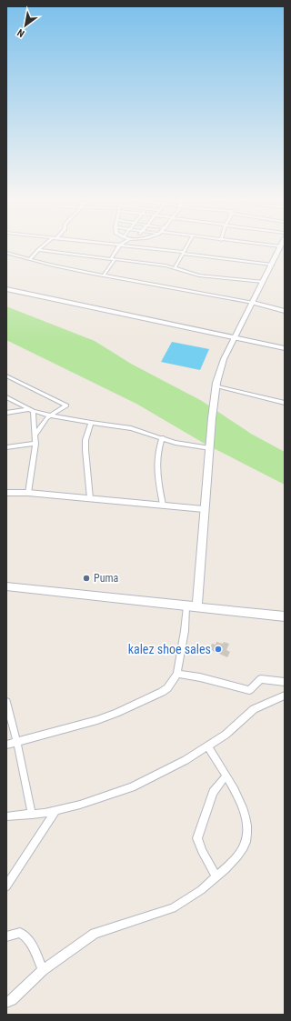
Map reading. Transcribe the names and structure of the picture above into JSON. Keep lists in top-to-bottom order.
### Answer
{
  "places": ["Puma", "kalez shoe sales"],
  "north": "bottom left"
}
